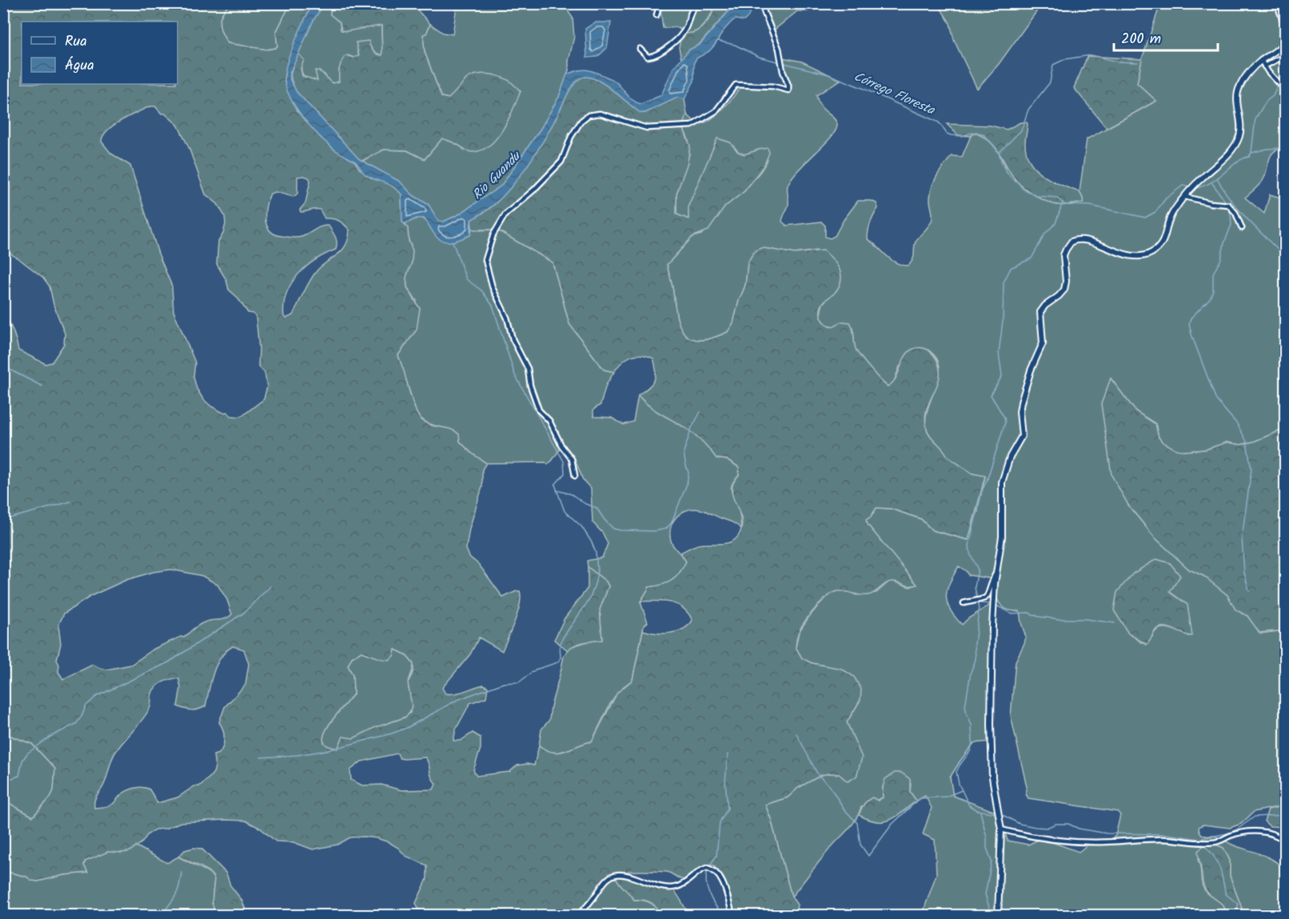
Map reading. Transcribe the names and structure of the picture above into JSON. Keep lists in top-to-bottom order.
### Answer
{
  "water": ["Córrego Floresta", "Rio Guandu"],
  "legend": ["Rua", "Água"],
  "scale_bar": "200 m"
}
